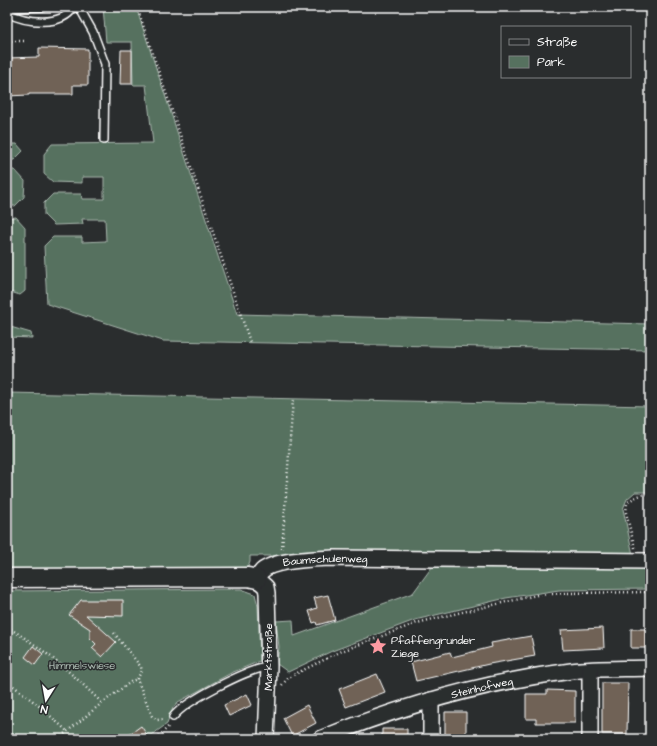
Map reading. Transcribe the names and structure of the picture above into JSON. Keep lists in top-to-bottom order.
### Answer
{
  "streets": {
    "street": ["Baumschulenweg", "Marktstraße", "Steinhofweg"]
  },
  "crossings": [
    ["Baumschulenweg", "Marktstraße"]
  ],
  "parks": ["Himmelswiese"],
  "places": {
    "place": ["Pfaffengrunder Ziege"]
  },
  "legend": ["Straße", "Park"],
  "north": "bottom"
}
